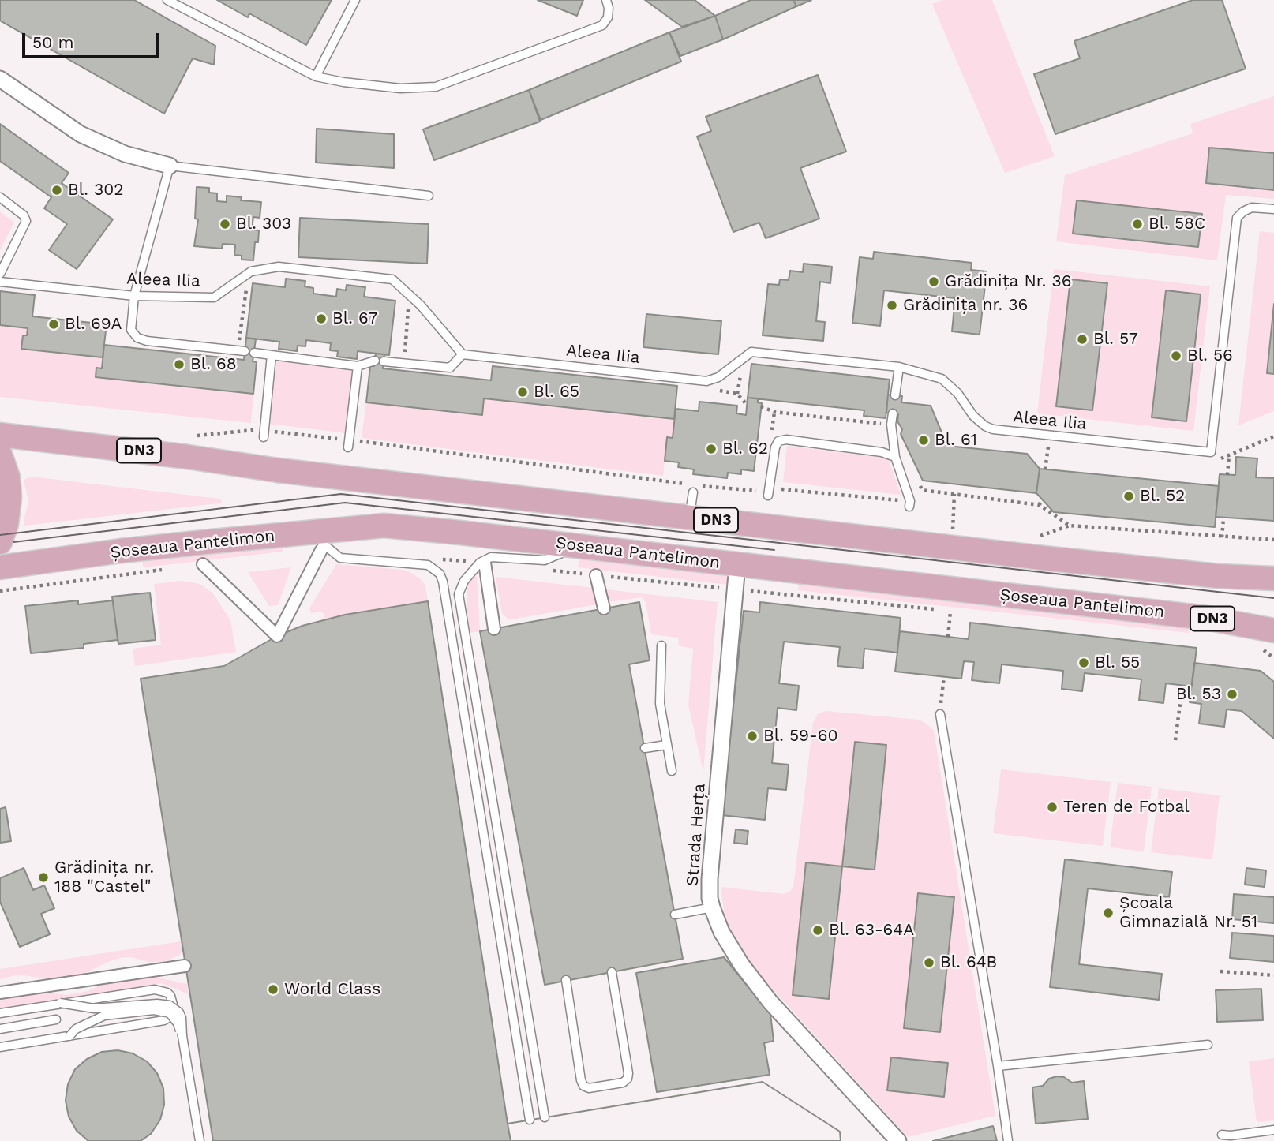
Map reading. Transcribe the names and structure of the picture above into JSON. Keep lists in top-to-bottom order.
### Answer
{
  "streets": {
    "main road": ["DN3", "Șoseaua Pantelimon"],
    "street": ["Strada Herța"],
    "lane": ["Aleea Ilia"]
  },
  "crossings": [
    ["Șoseaua Pantelimon", "Strada Herța"]
  ],
  "places": [
    "Bl. 302",
    "Bl. 303",
    "Bl. 58C",
    "Grădinița Nr. 36",
    "Grădinița nr. 36",
    "Bl. 67",
    "Bl. 69A",
    "Bl. 57",
    "Bl. 56",
    "Bl. 68",
    "Bl. 65",
    "Bl. 61",
    "Bl. 62",
    "Bl. 52",
    "Bl. 55",
    "Bl. 53",
    "Bl. 59-60",
    "Teren de Fotbal",
    "Grădinița nr. 188 \"Castel\"",
    "Școala Gimnazială Nr. 51",
    "Bl. 63-64A",
    "Bl. 64B",
    "World Class"
  ],
  "scale_bar": "50 m"
}
